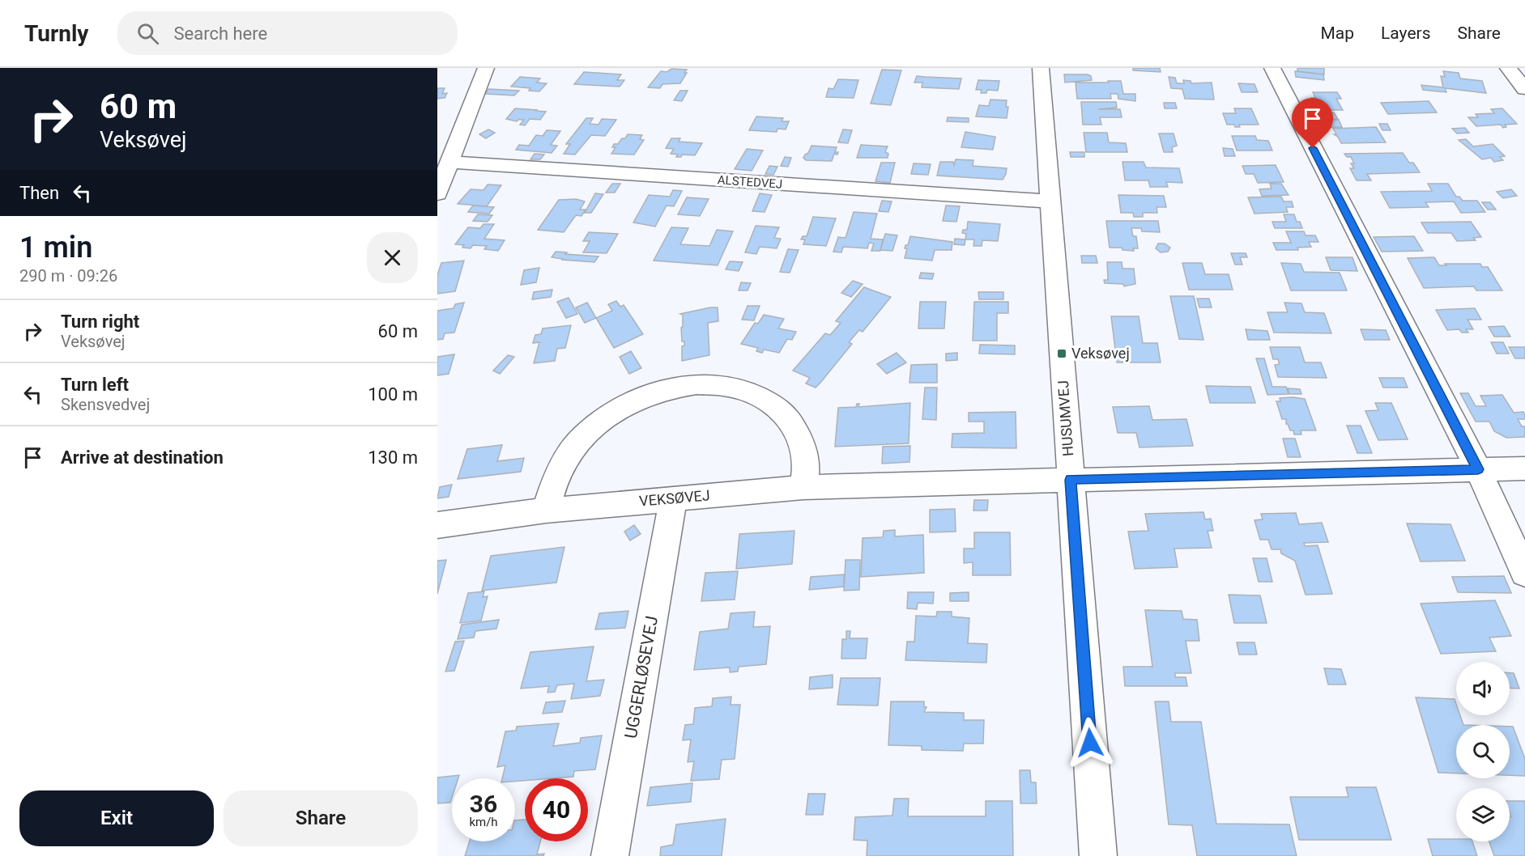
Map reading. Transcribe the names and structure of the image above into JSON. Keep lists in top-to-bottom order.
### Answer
{
  "streets": {
    "street": [
      "ALSTEDVEJ",
      "HUSUMVEJ",
      "VEKSØVEJ",
      "UGGERLØSEVEJ"
    ]
  },
  "crossings": [
    ["ALSTEDVEJ", "HUSUMVEJ"],
    ["HUSUMVEJ", "VEKSØVEJ"],
    ["VEKSØVEJ", "UGGERLØSEVEJ"]
  ],
  "places": {
    "transit": ["Veksøvej"]
  },
  "page": {
    "header": "Turnly",
    "search": "Search here",
    "nav": ["Map", "Layers", "Share"],
    "turn": ["60 m", "Veksøvej"],
    "then": "Then",
    "heading": ["1 min", "290 m · 09:26"],
    "list": [
      {
        "name": "Turn right",
        "note": "Veksøvej",
        "value": "60 m"
      },
      {
        "name": "Turn left",
        "note": "Skensvedvej",
        "value": "100 m"
      },
      {
        "name": "Arrive at destination",
        "value": "130 m"
      }
    ],
    "speed": "36 km/h",
    "limit": "40",
    "buttons": ["Exit", "Share"]
  }
}
